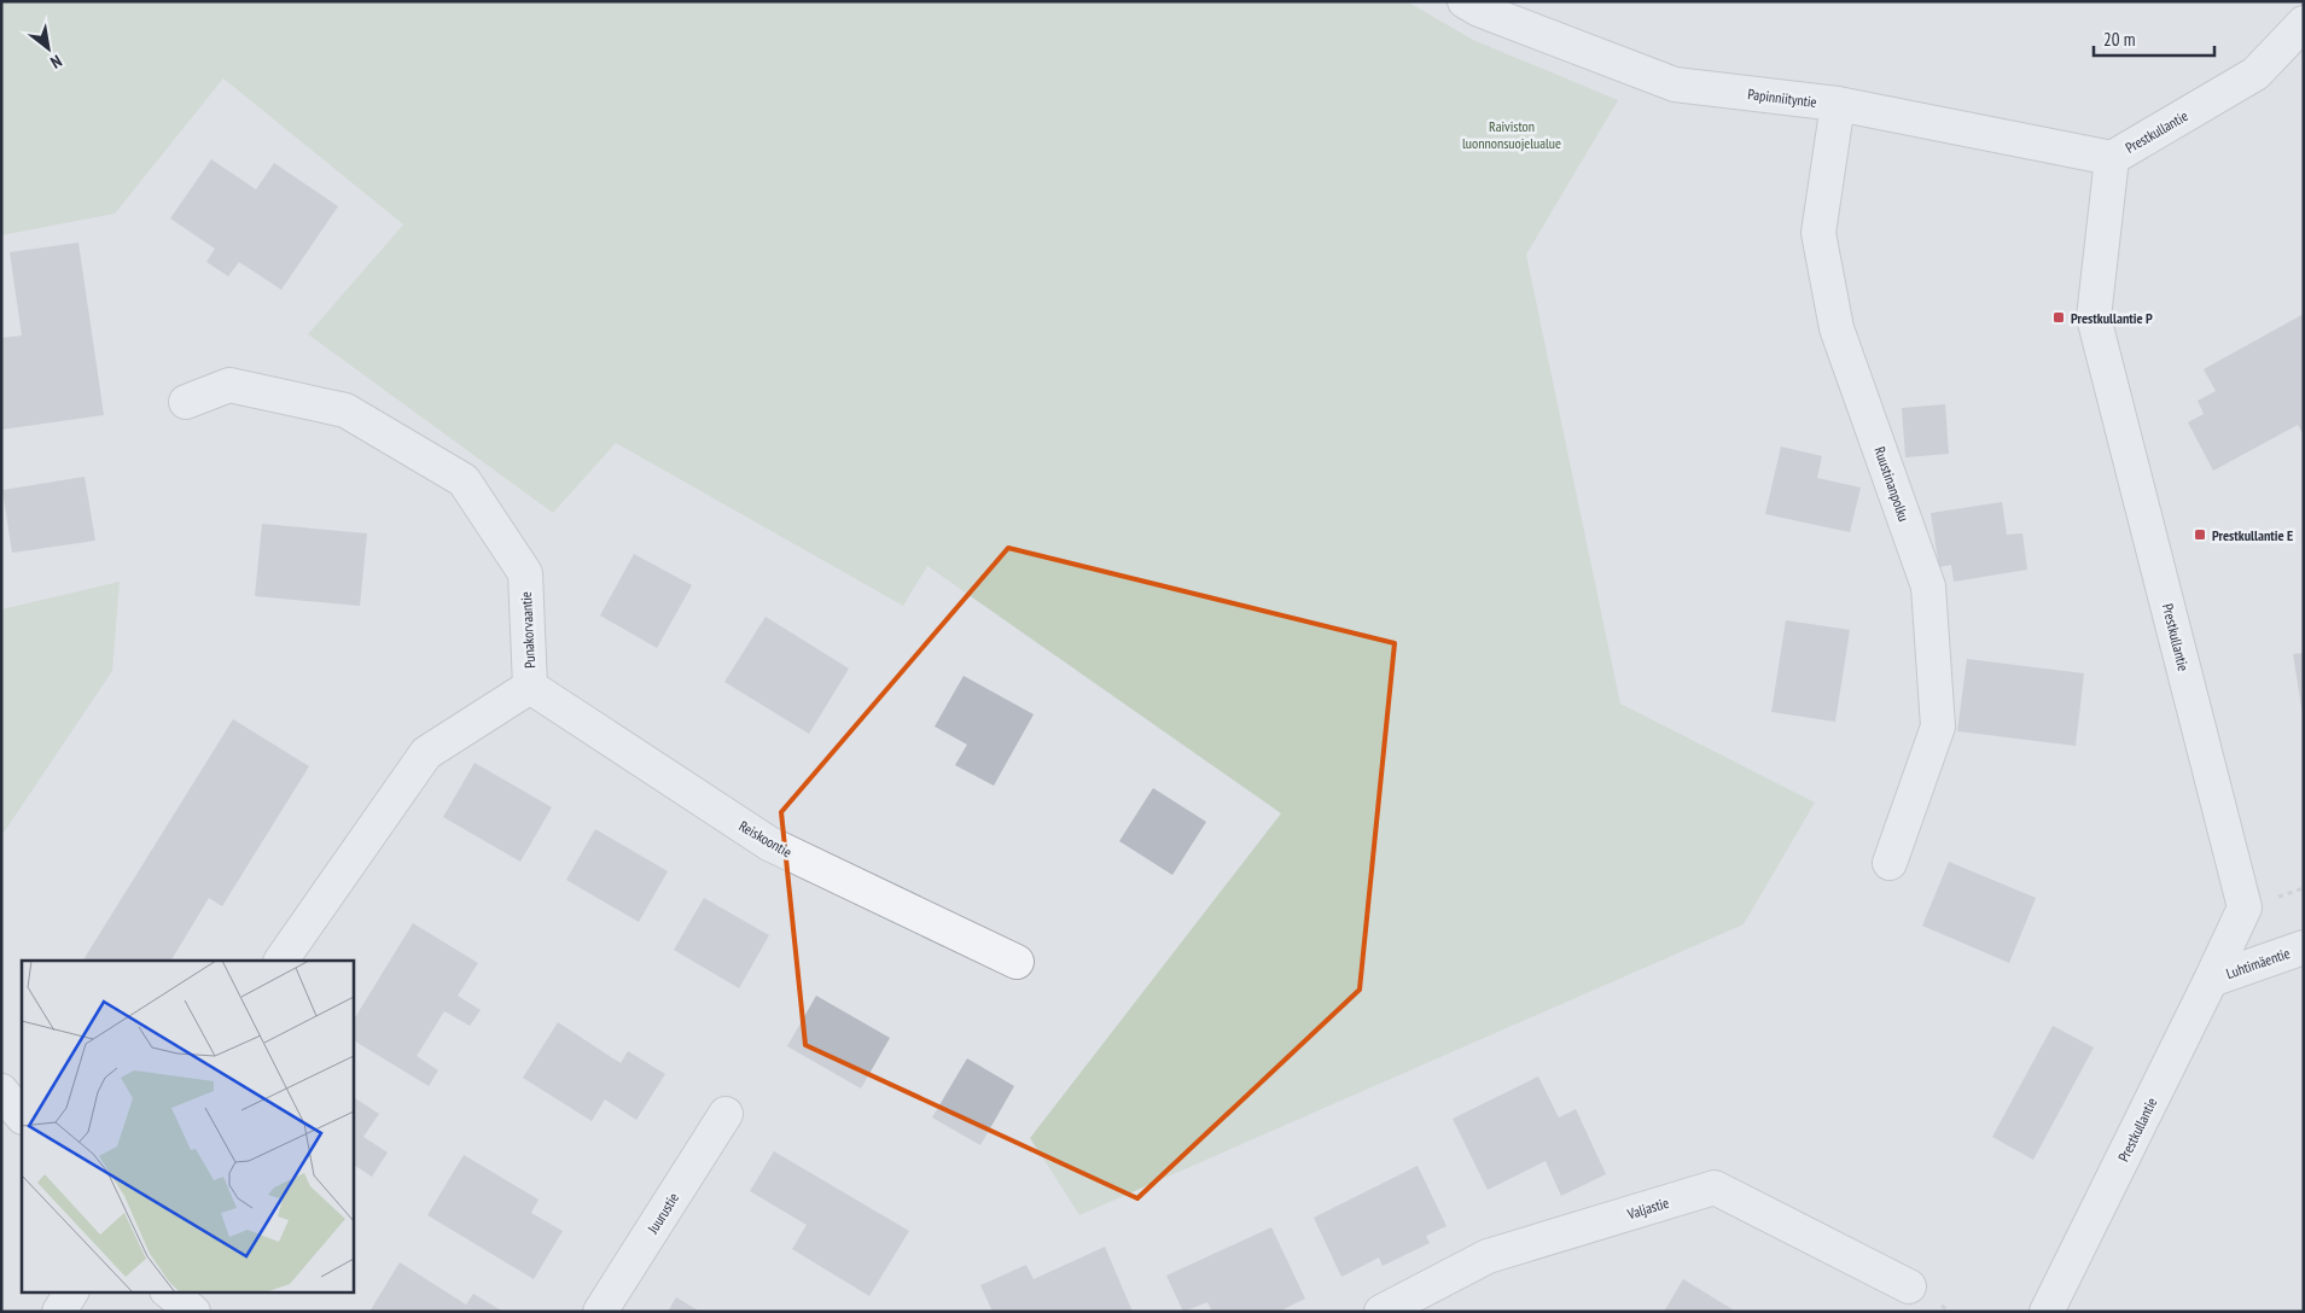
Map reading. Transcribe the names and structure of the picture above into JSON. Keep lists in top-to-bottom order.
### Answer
{
  "streets": {
    "street": [
      "Papinniityntie",
      "Prestkullantie",
      "Ruustinanpolku",
      "Punakorvaantie",
      "Reiskoontie",
      "Luhtimäentie",
      "Valjastie",
      "Juurustie"
    ]
  },
  "crossings": [
    ["Papinniityntie", "Prestkullantie"],
    ["Papinniityntie", "Ruustinanpolku"],
    ["Prestkullantie", "Luhtimäentie"],
    ["Punakorvaantie", "Reiskoontie"]
  ],
  "parks": ["Raiviston luonnonsuojelualue"],
  "places": {
    "transit": ["Prestkullantie P", "Prestkullantie E"]
  },
  "scale_bar": "20 m",
  "north": "bottom right"
}
